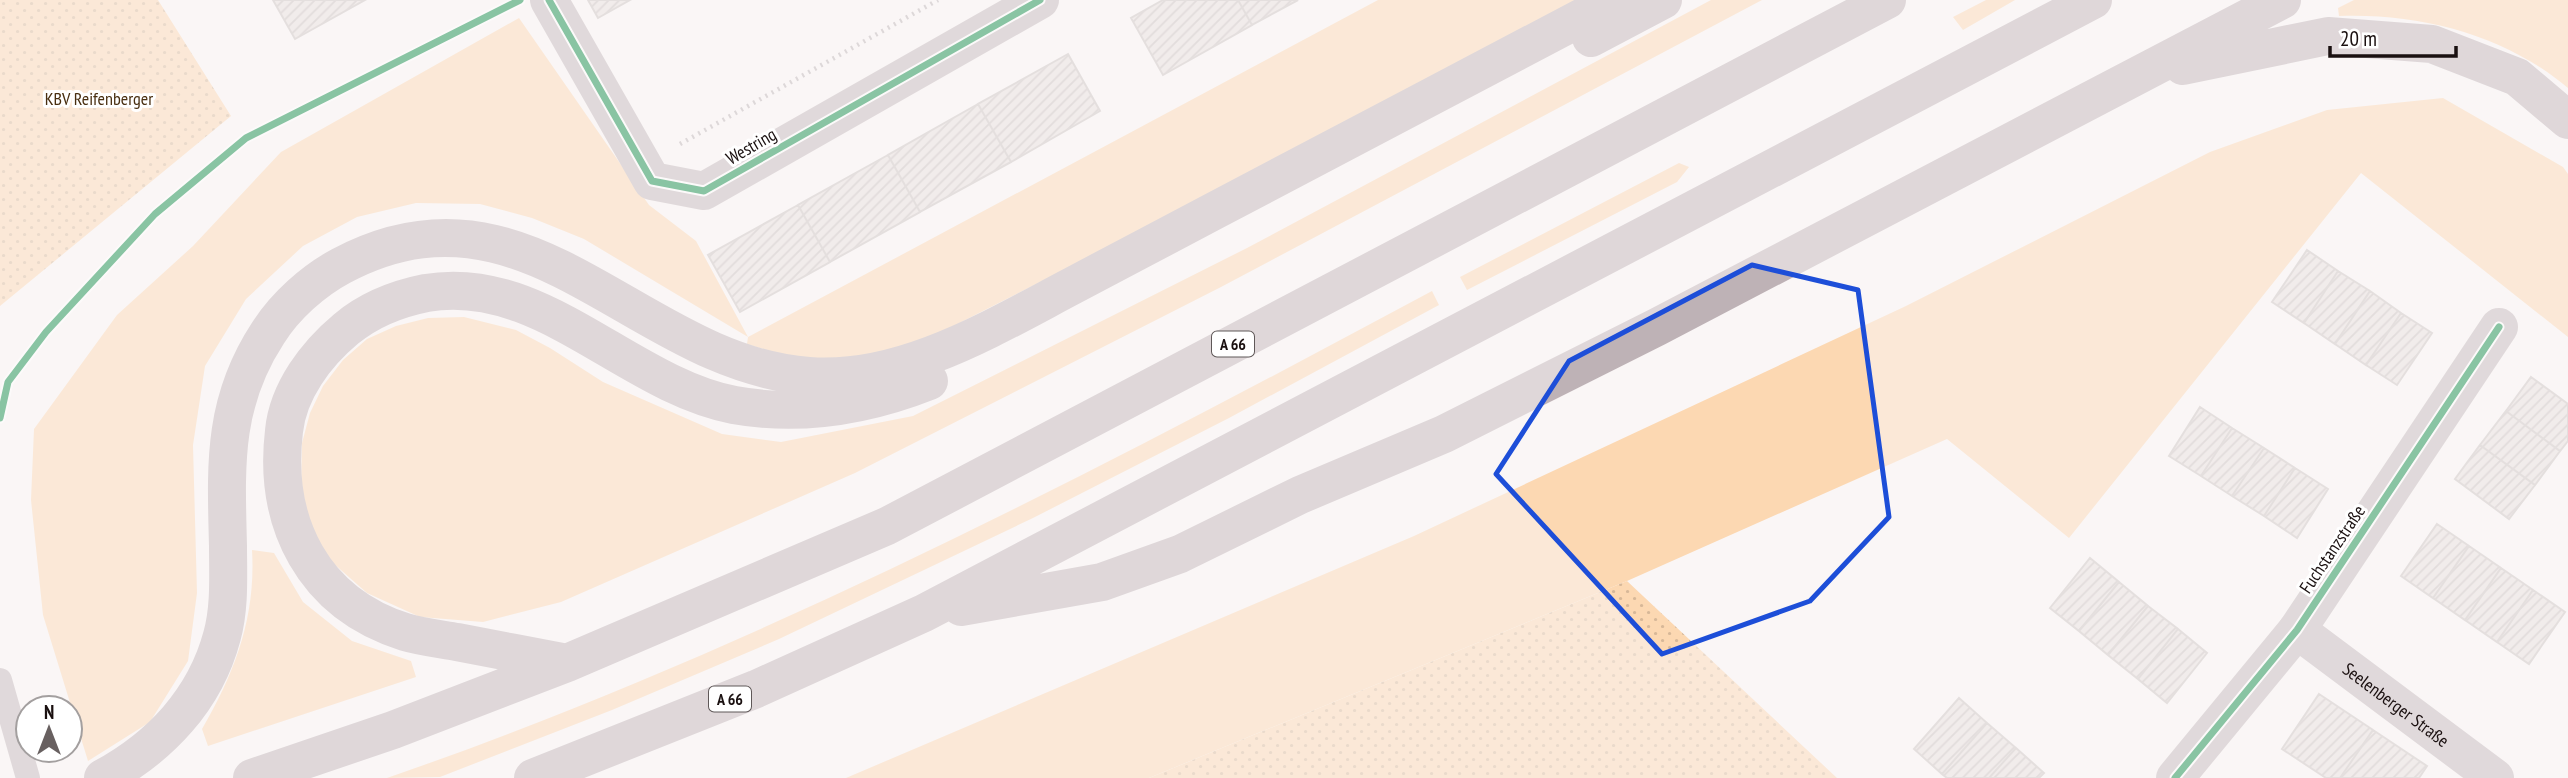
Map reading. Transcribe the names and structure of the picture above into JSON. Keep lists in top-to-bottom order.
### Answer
{
  "streets": {
    "highway": ["A 66"],
    "street": ["Westring", "Fuchstanzstraße", "Seelenberger Straße"]
  },
  "crossings": [
    ["Fuchstanzstraße", "Seelenberger Straße"]
  ],
  "parks": ["KBV Reifenberger"],
  "scale_bar": "20 m",
  "north": "top"
}
